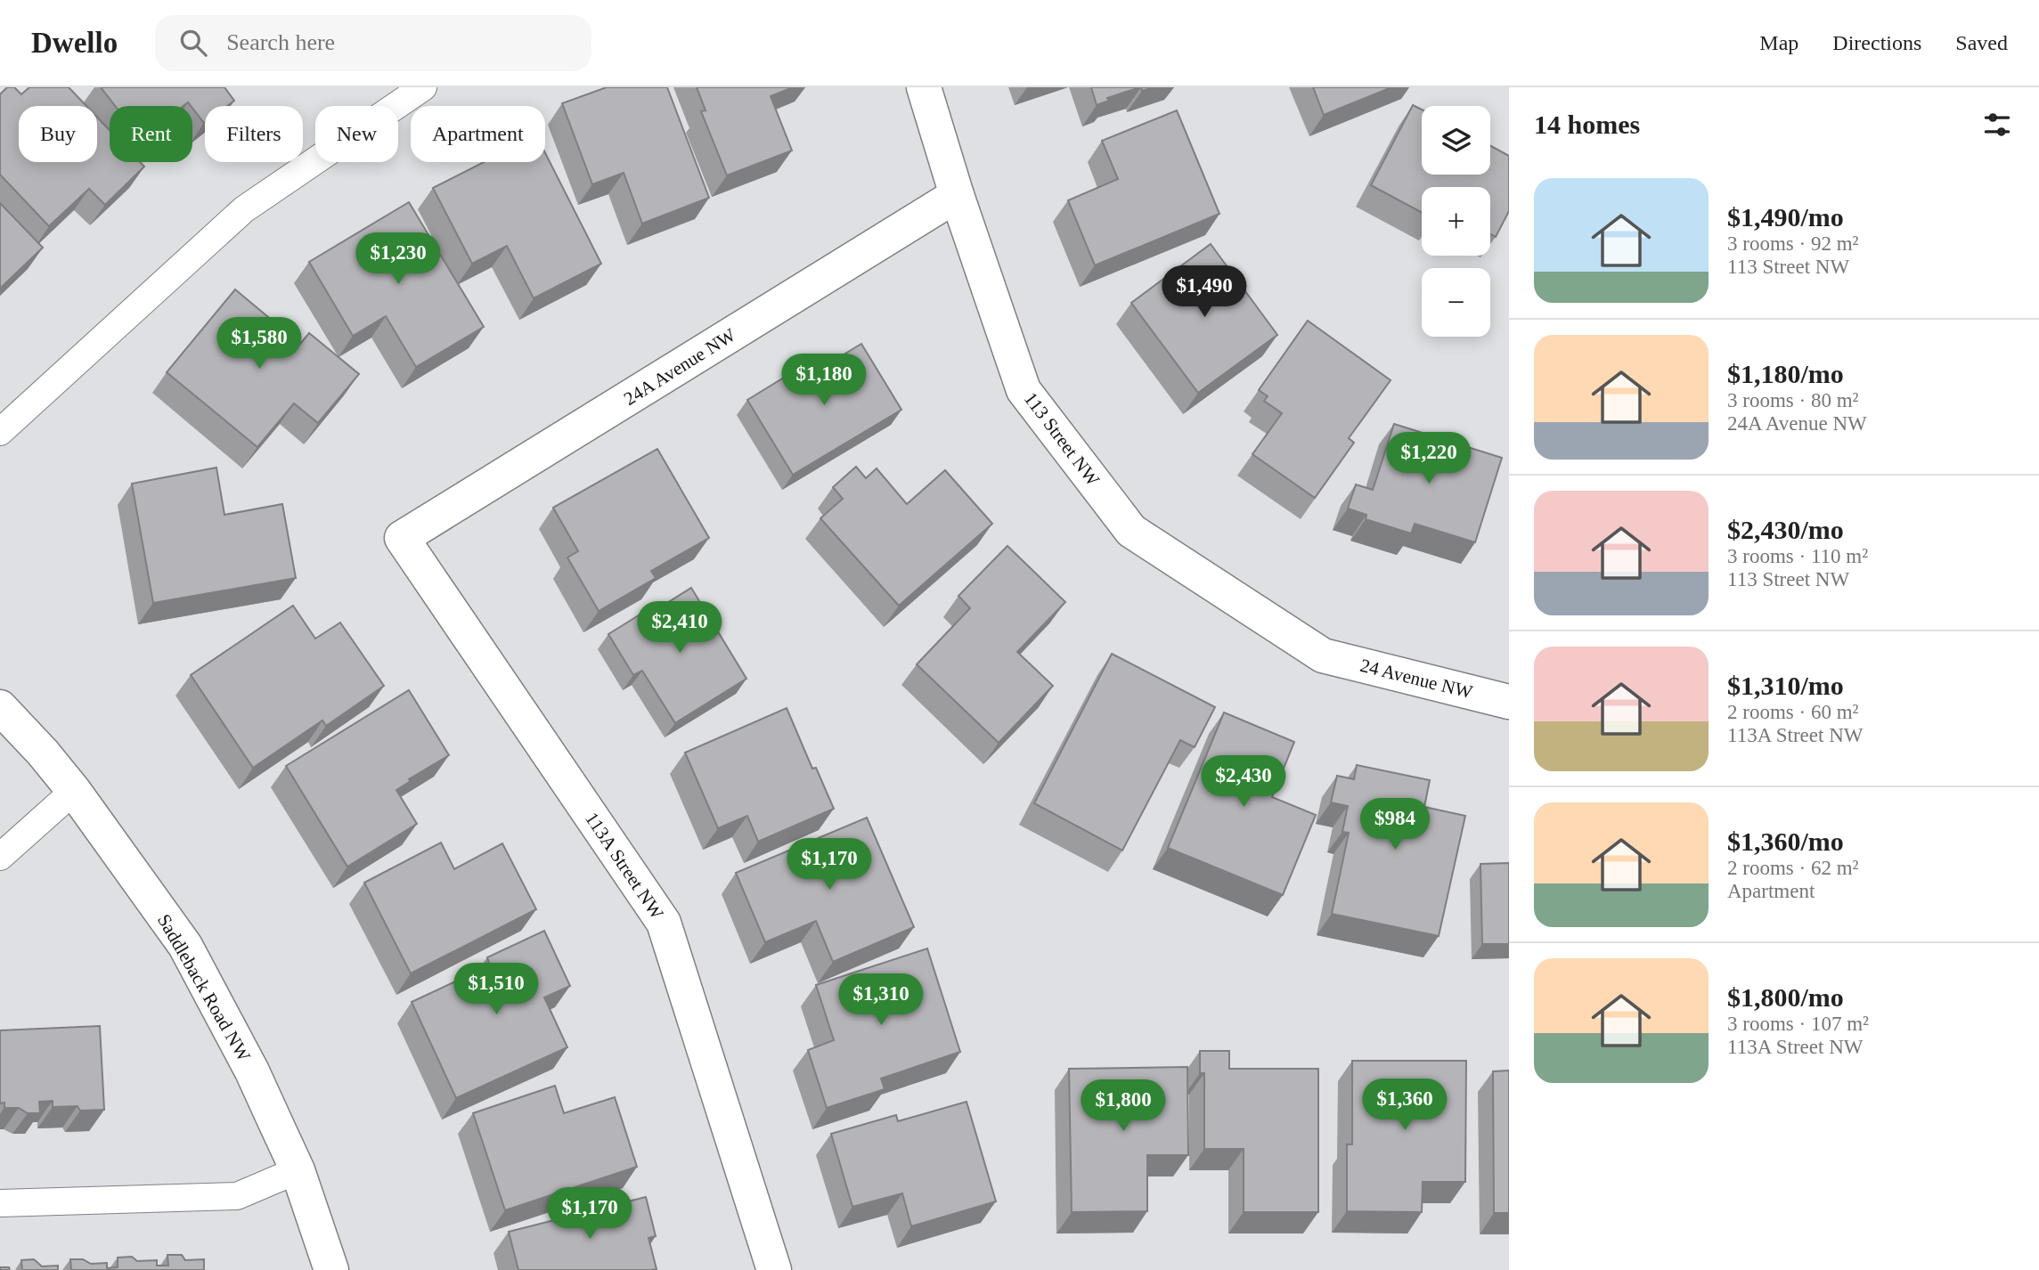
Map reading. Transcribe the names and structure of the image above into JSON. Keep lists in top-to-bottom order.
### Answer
{
  "streets": {
    "street": [
      "24A Avenue NW",
      "113 Street NW",
      "24 Avenue NW",
      "113A Street NW",
      "Saddleback Road NW"
    ]
  },
  "crossings": [
    ["24A Avenue NW", "113 Street NW"],
    ["24A Avenue NW", "113A Street NW"],
    ["113 Street NW", "24 Avenue NW"]
  ],
  "page": {
    "header": "Dwello",
    "search": "Search here",
    "nav": ["Map", "Directions", "Saved"],
    "heading": "14 homes",
    "map_buttons": ["+", "−"],
    "chip": [
      "Buy",
      "Rent",
      "Filters",
      "New",
      "Apartment"
    ],
    "list": [
      {
        "name": "$1,490/mo",
        "note": "3 rooms · 92 m² · 113 Street NW"
      },
      {
        "name": "$1,180/mo",
        "note": "3 rooms · 80 m² · 24A Avenue NW"
      },
      {
        "name": "$2,430/mo",
        "note": "3 rooms · 110 m² · 113 Street NW"
      },
      {
        "name": "$1,310/mo",
        "note": "2 rooms · 60 m² · 113A Street NW"
      },
      {
        "name": "$1,360/mo",
        "note": "2 rooms · 62 m² · Apartment"
      },
      {
        "name": "$1,800/mo",
        "note": "3 rooms · 107 m² · 113A Street NW"
      }
    ],
    "price": [
      "$1,230",
      "$1,490",
      "$1,580",
      "$1,180",
      "$1,220",
      "$2,410",
      "$2,430",
      "$984",
      "$1,170",
      "$1,510",
      "$1,310",
      "$1,360",
      "$1,800",
      "$1,170"
    ]
  }
}
